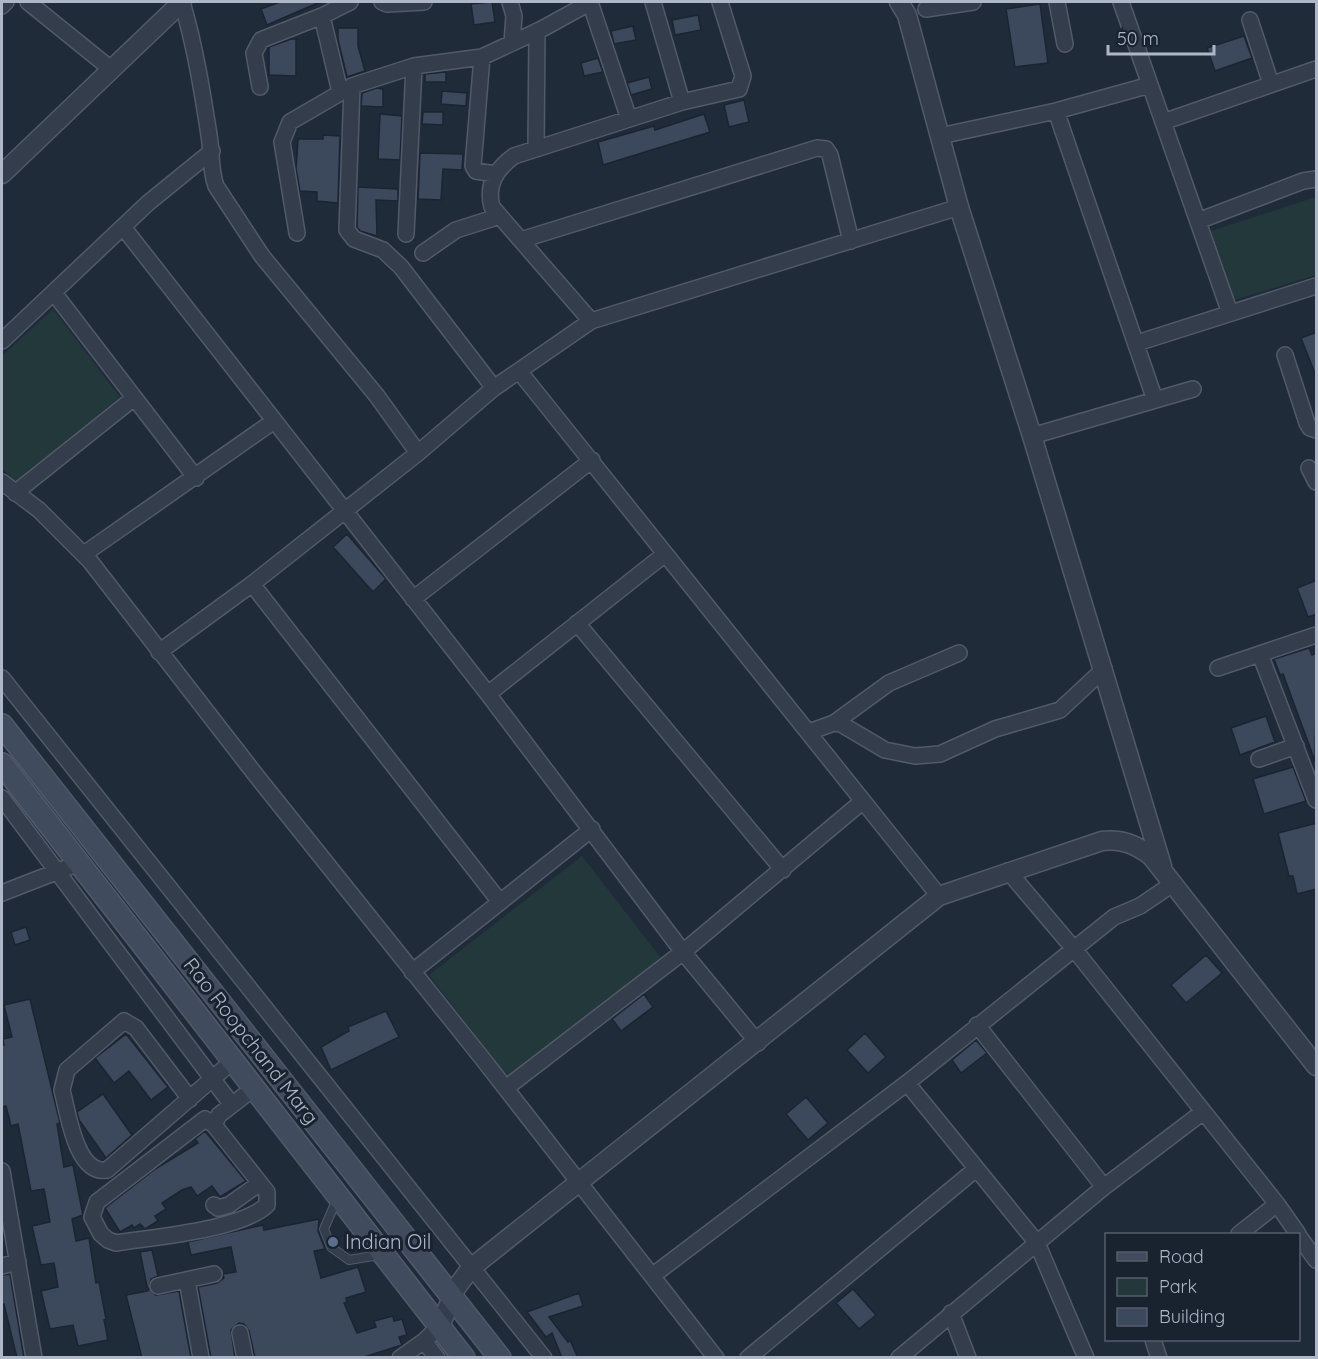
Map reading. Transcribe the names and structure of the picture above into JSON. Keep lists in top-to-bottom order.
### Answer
{
  "streets": {
    "main road": ["Rao Roopchand Marg"]
  },
  "places": ["Indian Oil"],
  "legend": ["Road", "Park", "Building"],
  "scale_bar": "50 m"
}
